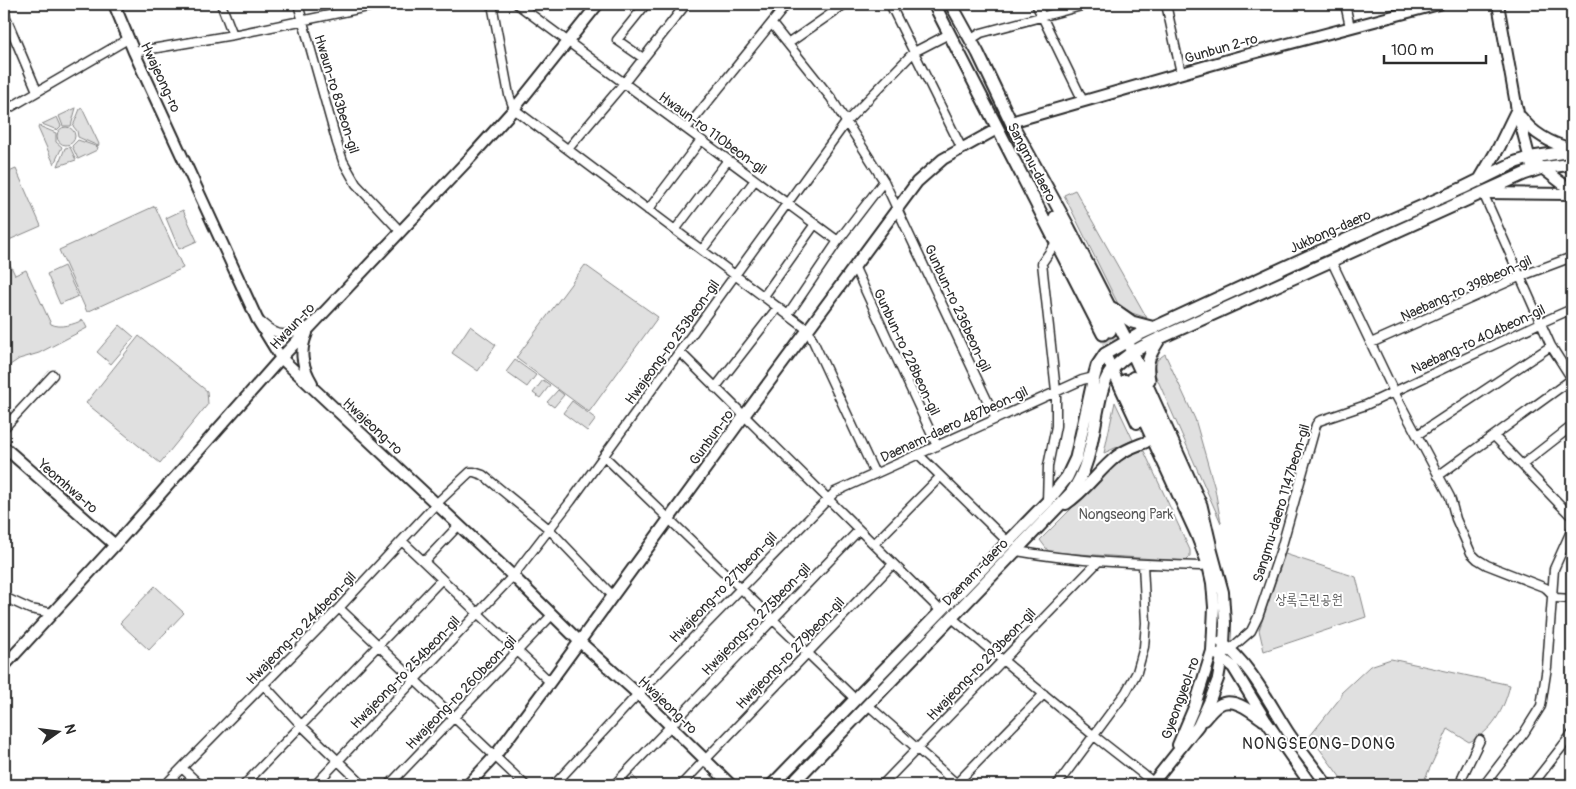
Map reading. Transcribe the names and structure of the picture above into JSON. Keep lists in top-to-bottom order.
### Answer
{
  "streets": {
    "main road": ["Sangmu-daero", "Jukbong-daero", "Daenam-daero"],
    "street": [
      "Gunbun 2-ro",
      "Hwajeong-ro",
      "Hwaun-ro 83beon-gil",
      "Hwaun-ro 110beon-gil",
      "Naebang-ro 398beon-gil",
      "Gunbun-ro 236beon-gil",
      "Hwaun-ro",
      "Naebang-ro 404beon-gil",
      "Hwajeong-ro 253beon-gil",
      "Gunbun-ro 228beon-gil",
      "Daenam-daero 487beon-gil",
      "Gunbun-ro",
      "Yeomhwa-ro",
      "Sangmu-daero 1147beon-gil",
      "Hwajeong-ro 271beon-gil",
      "Hwajeong-ro 275beon-gil",
      "Hwajeong-ro 244beon-gil",
      "Hwajeong-ro 279beon-gil",
      "Hwajeong-ro 293beon-gil",
      "Hwajeong-ro 254beon-gil",
      "Hwajeong-ro 260beon-gil",
      "Gyeongyeol-ro"
    ]
  },
  "crossings": [
    ["Gunbun 2-ro", "Sangmu-daero"],
    ["Hwajeong-ro", "Hwaun-ro"],
    ["Hwajeong-ro", "Hwajeong-ro 253beon-gil"],
    ["Hwajeong-ro", "Gunbun-ro"],
    ["Hwajeong-ro", "Hwajeong-ro 271beon-gil"],
    ["Hwajeong-ro", "Hwajeong-ro 275beon-gil"],
    ["Hwajeong-ro", "Hwajeong-ro 244beon-gil"],
    ["Hwajeong-ro", "Hwajeong-ro 279beon-gil"],
    ["Hwajeong-ro", "Hwajeong-ro 254beon-gil"],
    ["Hwajeong-ro", "Hwajeong-ro 260beon-gil"],
    ["Hwaun-ro 83beon-gil", "Hwaun-ro"],
    ["Hwaun-ro 110beon-gil", "Hwaun-ro"],
    ["Hwaun-ro 110beon-gil", "Hwajeong-ro 253beon-gil"],
    ["Sangmu-daero", "Hwajeong-ro 253beon-gil"],
    ["Sangmu-daero", "Gunbun-ro"],
    ["Jukbong-daero", "Daenam-daero"],
    ["Gunbun-ro 236beon-gil", "Hwajeong-ro 253beon-gil"],
    ["Gunbun-ro 236beon-gil", "Daenam-daero 487beon-gil"],
    ["Gunbun-ro 236beon-gil", "Gunbun-ro"],
    ["Hwaun-ro", "Yeomhwa-ro"],
    ["Naebang-ro 404beon-gil", "Sangmu-daero 1147beon-gil"],
    ["Hwajeong-ro 253beon-gil", "Hwajeong-ro 244beon-gil"],
    ["Hwajeong-ro 253beon-gil", "Hwajeong-ro 254beon-gil"],
    ["Gunbun-ro 228beon-gil", "Daenam-daero 487beon-gil"],
    ["Gunbun-ro 228beon-gil", "Gunbun-ro"],
    ["Daenam-daero 487beon-gil", "Daenam-daero"],
    ["Daenam-daero 487beon-gil", "Hwajeong-ro 271beon-gil"],
    ["Sangmu-daero 1147beon-gil", "Gyeongyeol-ro"]
  ],
  "districts": ["NONGSEONG-DONG"],
  "parks": ["Nongseong Park", "상록근린공원"],
  "scale_bar": "100 m",
  "north": "right"
}
